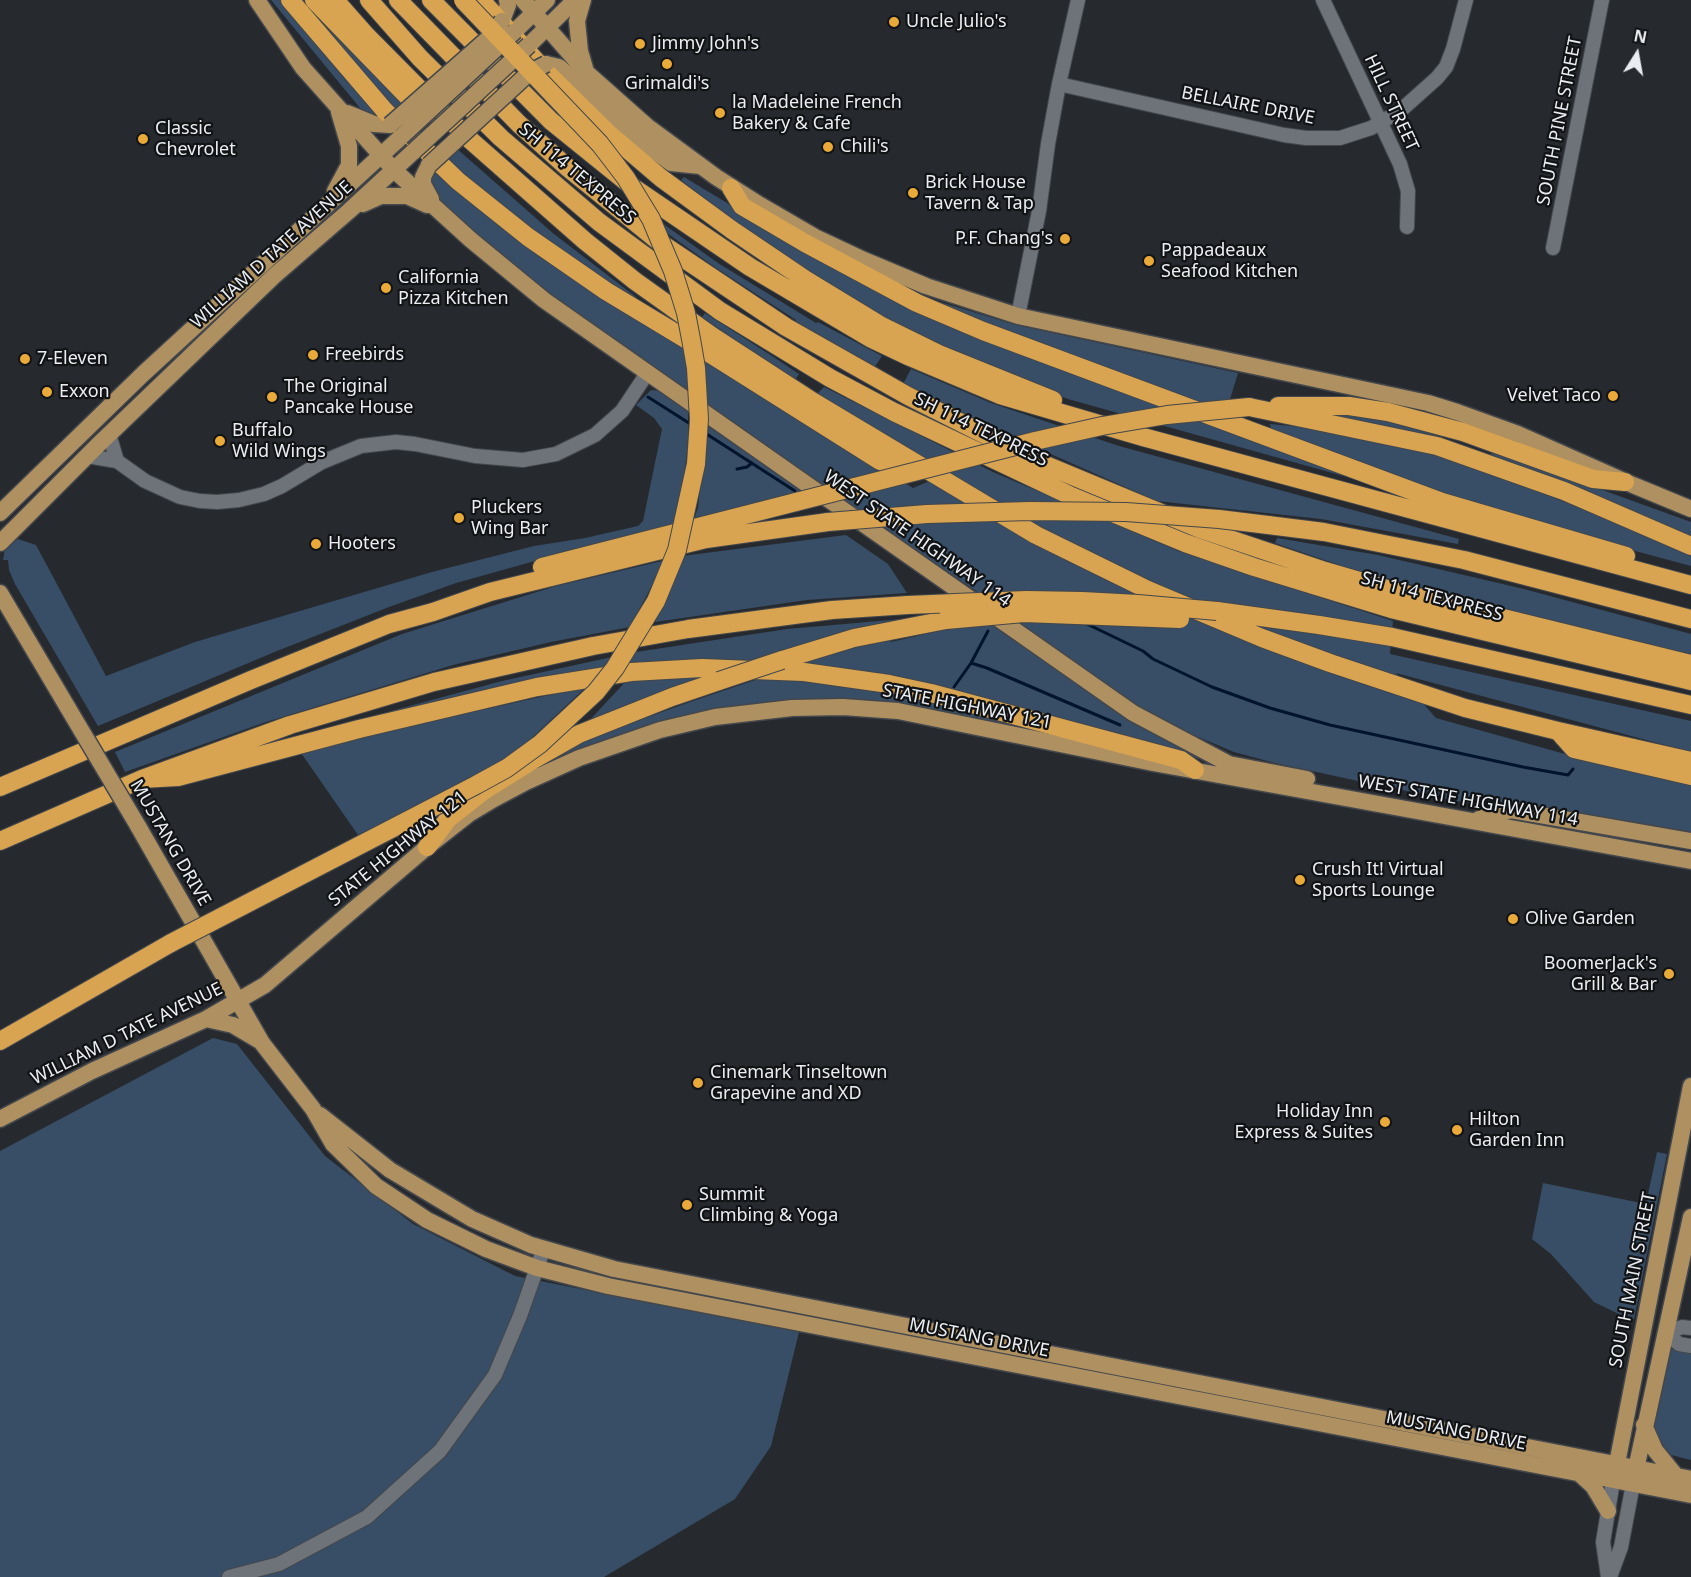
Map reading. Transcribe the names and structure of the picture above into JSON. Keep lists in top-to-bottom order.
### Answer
{
  "streets": {
    "highway": ["SH 114 TEXPRESS"],
    "main road": [
      "WILLIAM D TATE AVENUE",
      "WEST STATE HIGHWAY 114",
      "STATE HIGHWAY 121",
      "MUSTANG DRIVE",
      "SOUTH MAIN STREET"
    ],
    "street": ["HILL STREET", "BELLAIRE DRIVE", "SOUTH PINE STREET"]
  },
  "crossings": [
    ["HILL STREET", "BELLAIRE DRIVE"],
    ["WILLIAM D TATE AVENUE", "WEST STATE HIGHWAY 114"],
    ["WILLIAM D TATE AVENUE", "STATE HIGHWAY 121"],
    ["WILLIAM D TATE AVENUE", "MUSTANG DRIVE"],
    ["WEST STATE HIGHWAY 114", "STATE HIGHWAY 121"],
    ["STATE HIGHWAY 121", "MUSTANG DRIVE"],
    ["MUSTANG DRIVE", "SOUTH MAIN STREET"]
  ],
  "places": [
    "Uncle Julio's",
    "Jimmy John's",
    "Grimaldi's",
    "la Madeleine French Bakery & Cafe",
    "Classic Chevrolet",
    "Chili's",
    "Brick House Tavern & Tap",
    "P.F. Chang's",
    "Pappadeaux Seafood Kitchen",
    "California Pizza Kitchen",
    "Freebirds",
    "7-Eleven",
    "Exxon",
    "Velvet Taco",
    "The Original Pancake House",
    "Buffalo Wild Wings",
    "Pluckers Wing Bar",
    "Hooters",
    "Crush It! Virtual Sports Lounge",
    "Olive Garden",
    "BoomerJack's Grill & Bar",
    "Cinemark Tinseltown Grapevine and XD",
    "Holiday Inn Express & Suites",
    "Hilton Garden Inn",
    "Summit Climbing & Yoga"
  ],
  "north": "top"
}
